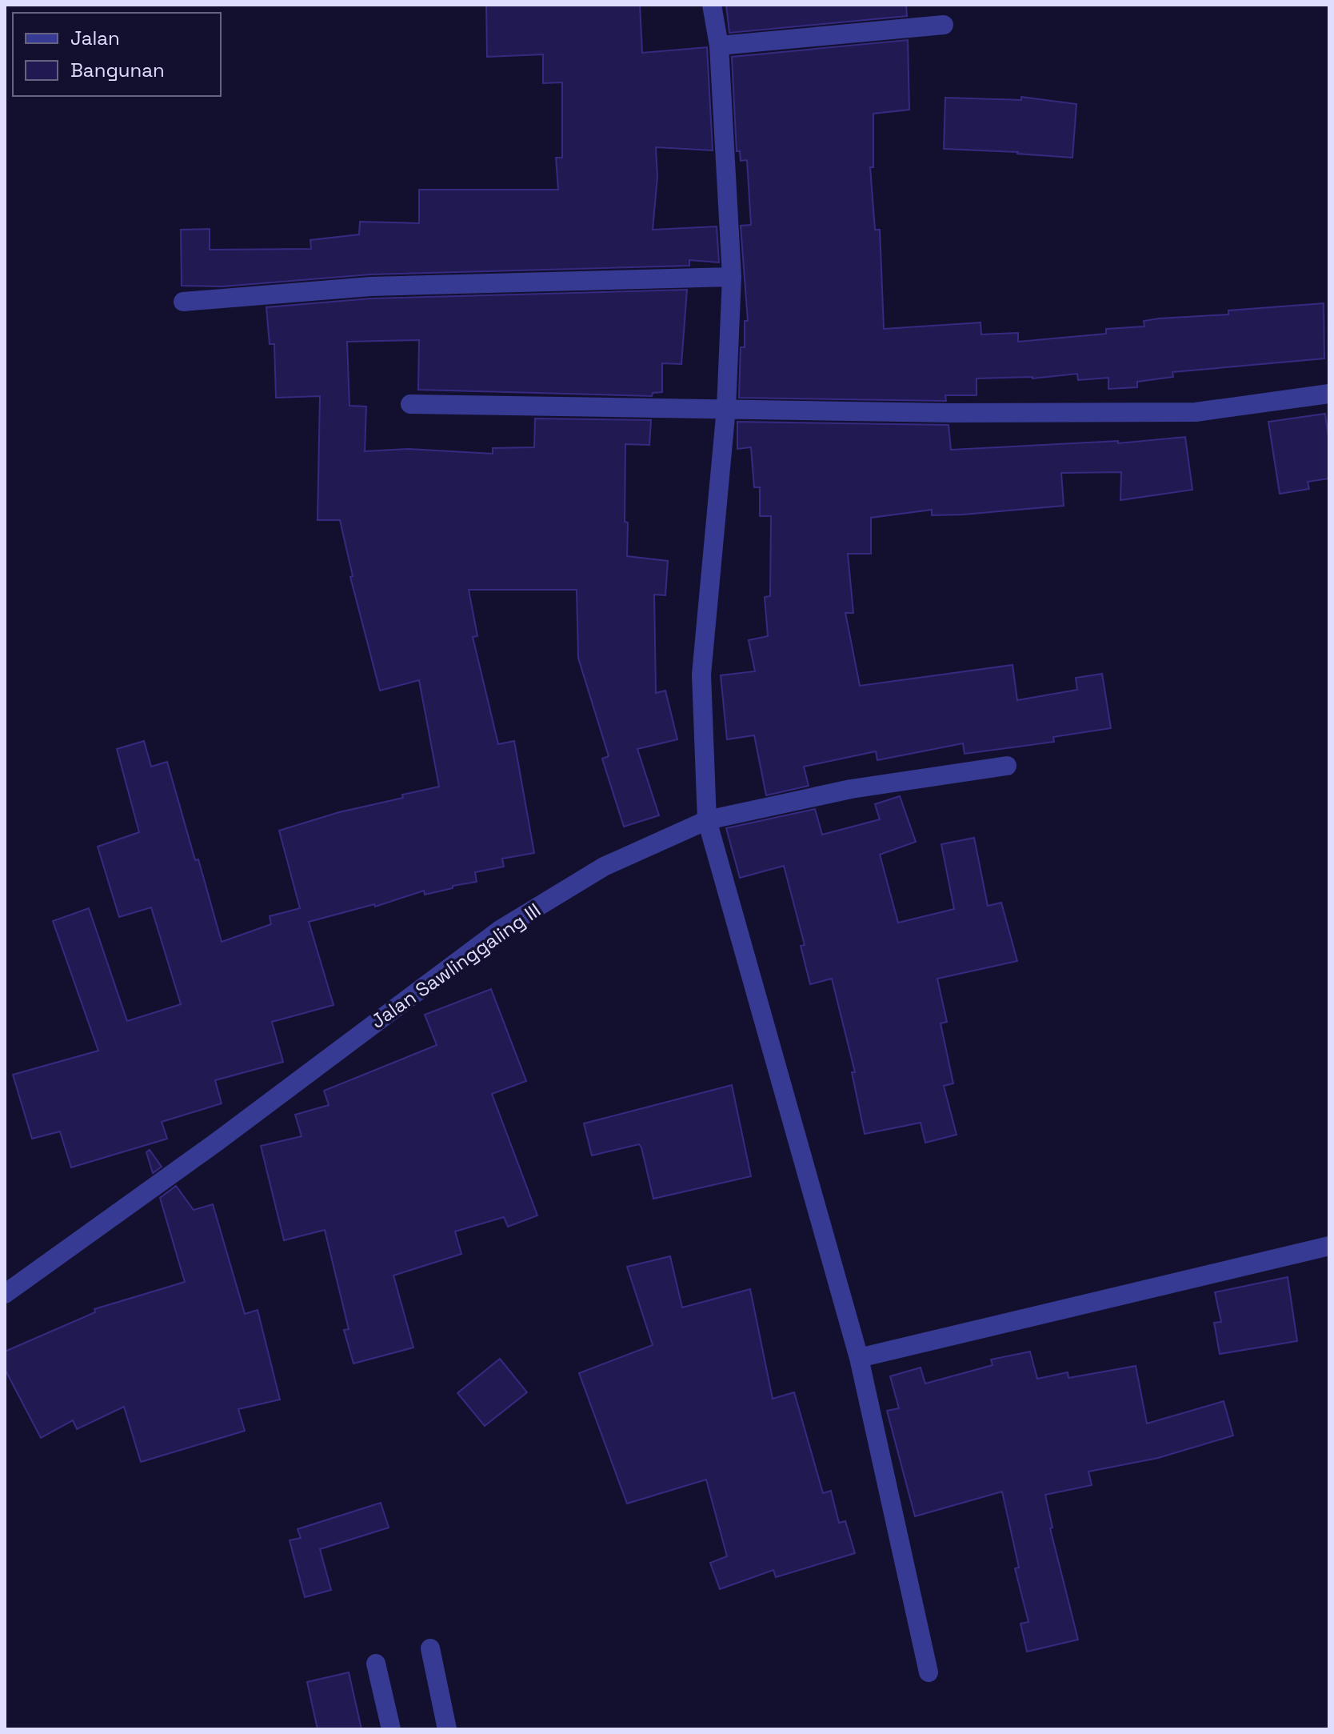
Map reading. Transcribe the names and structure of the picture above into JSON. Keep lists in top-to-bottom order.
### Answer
{
  "streets": {
    "street": ["Jalan Sawlinggaling III"]
  },
  "legend": ["Jalan", "Bangunan"]
}
